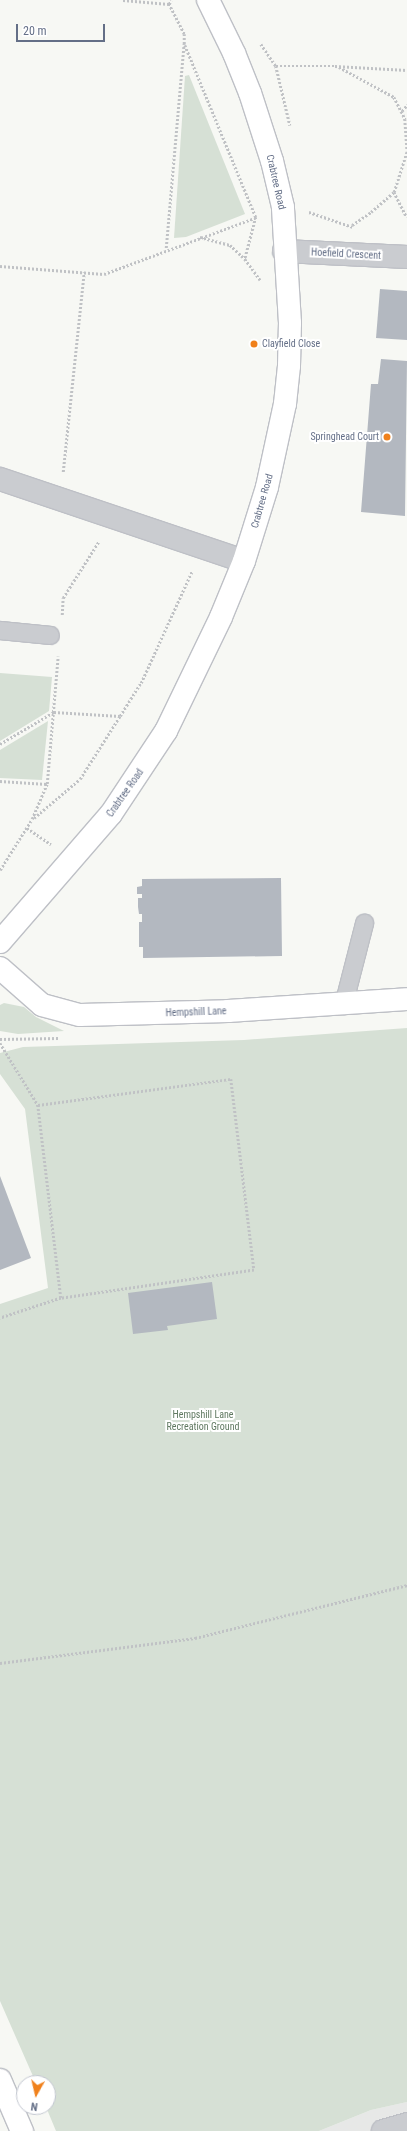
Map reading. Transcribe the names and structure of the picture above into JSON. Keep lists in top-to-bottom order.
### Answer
{
  "streets": {
    "street": ["Crabtree Road", "Hoefield Crescent", "Hempshill Lane"]
  },
  "crossings": [
    ["Crabtree Road", "Hoefield Crescent"]
  ],
  "parks": ["Hempshill Lane Recreation Ground"],
  "places": ["Clayfield Close", "Springhead Court"],
  "scale_bar": "20 m",
  "north": "bottom"
}
